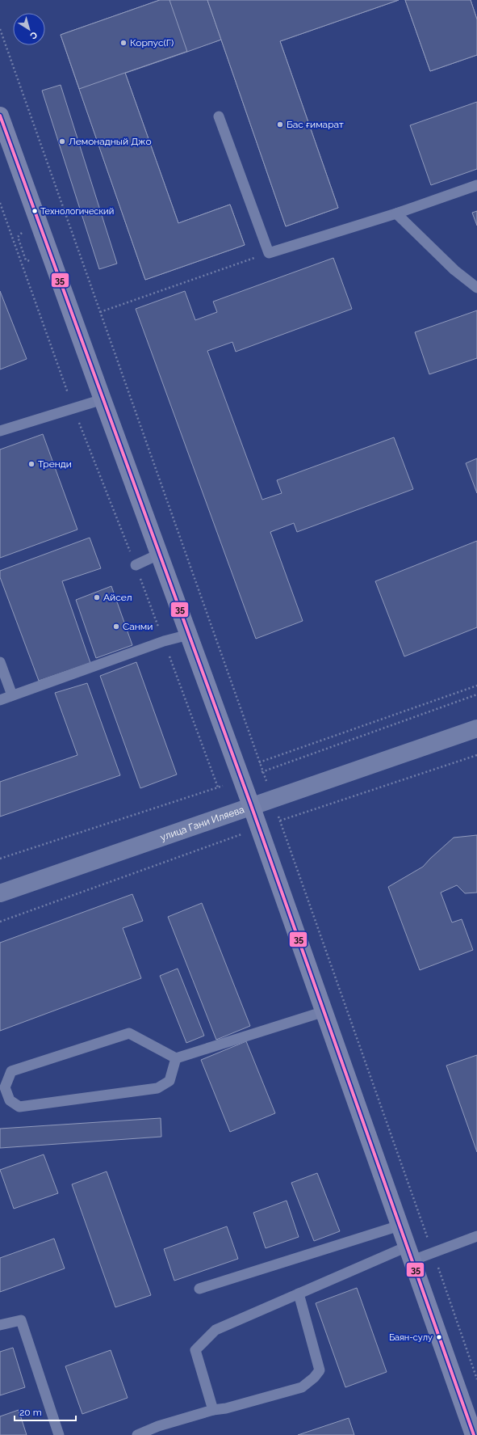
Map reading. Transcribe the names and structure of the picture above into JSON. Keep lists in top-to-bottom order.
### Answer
{
  "streets": {
    "street": ["улица Гани Иляева"]
  },
  "places": [
    "Корпус(Г)",
    "Бас ғимарат",
    "Лемонадный Джо",
    "Технологический",
    "Тренди",
    "Айсел",
    "Санми",
    "Баян-сулу"
  ],
  "lines": ["transit line 35"],
  "scale_bar": "20 m",
  "north": "bottom right"
}
